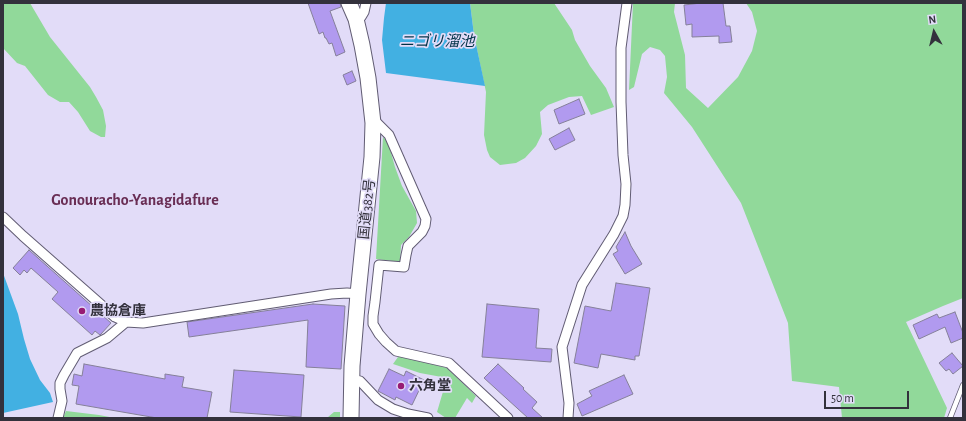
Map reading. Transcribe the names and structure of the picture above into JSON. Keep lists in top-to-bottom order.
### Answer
{
  "streets": {
    "highway": ["国道382号"]
  },
  "districts": ["Gonouracho-Yanagidafure"],
  "water": ["ニゴリ溜池"],
  "places": ["農協倉庫", "六角堂"],
  "scale_bar": "50 m",
  "north": "top"
}
